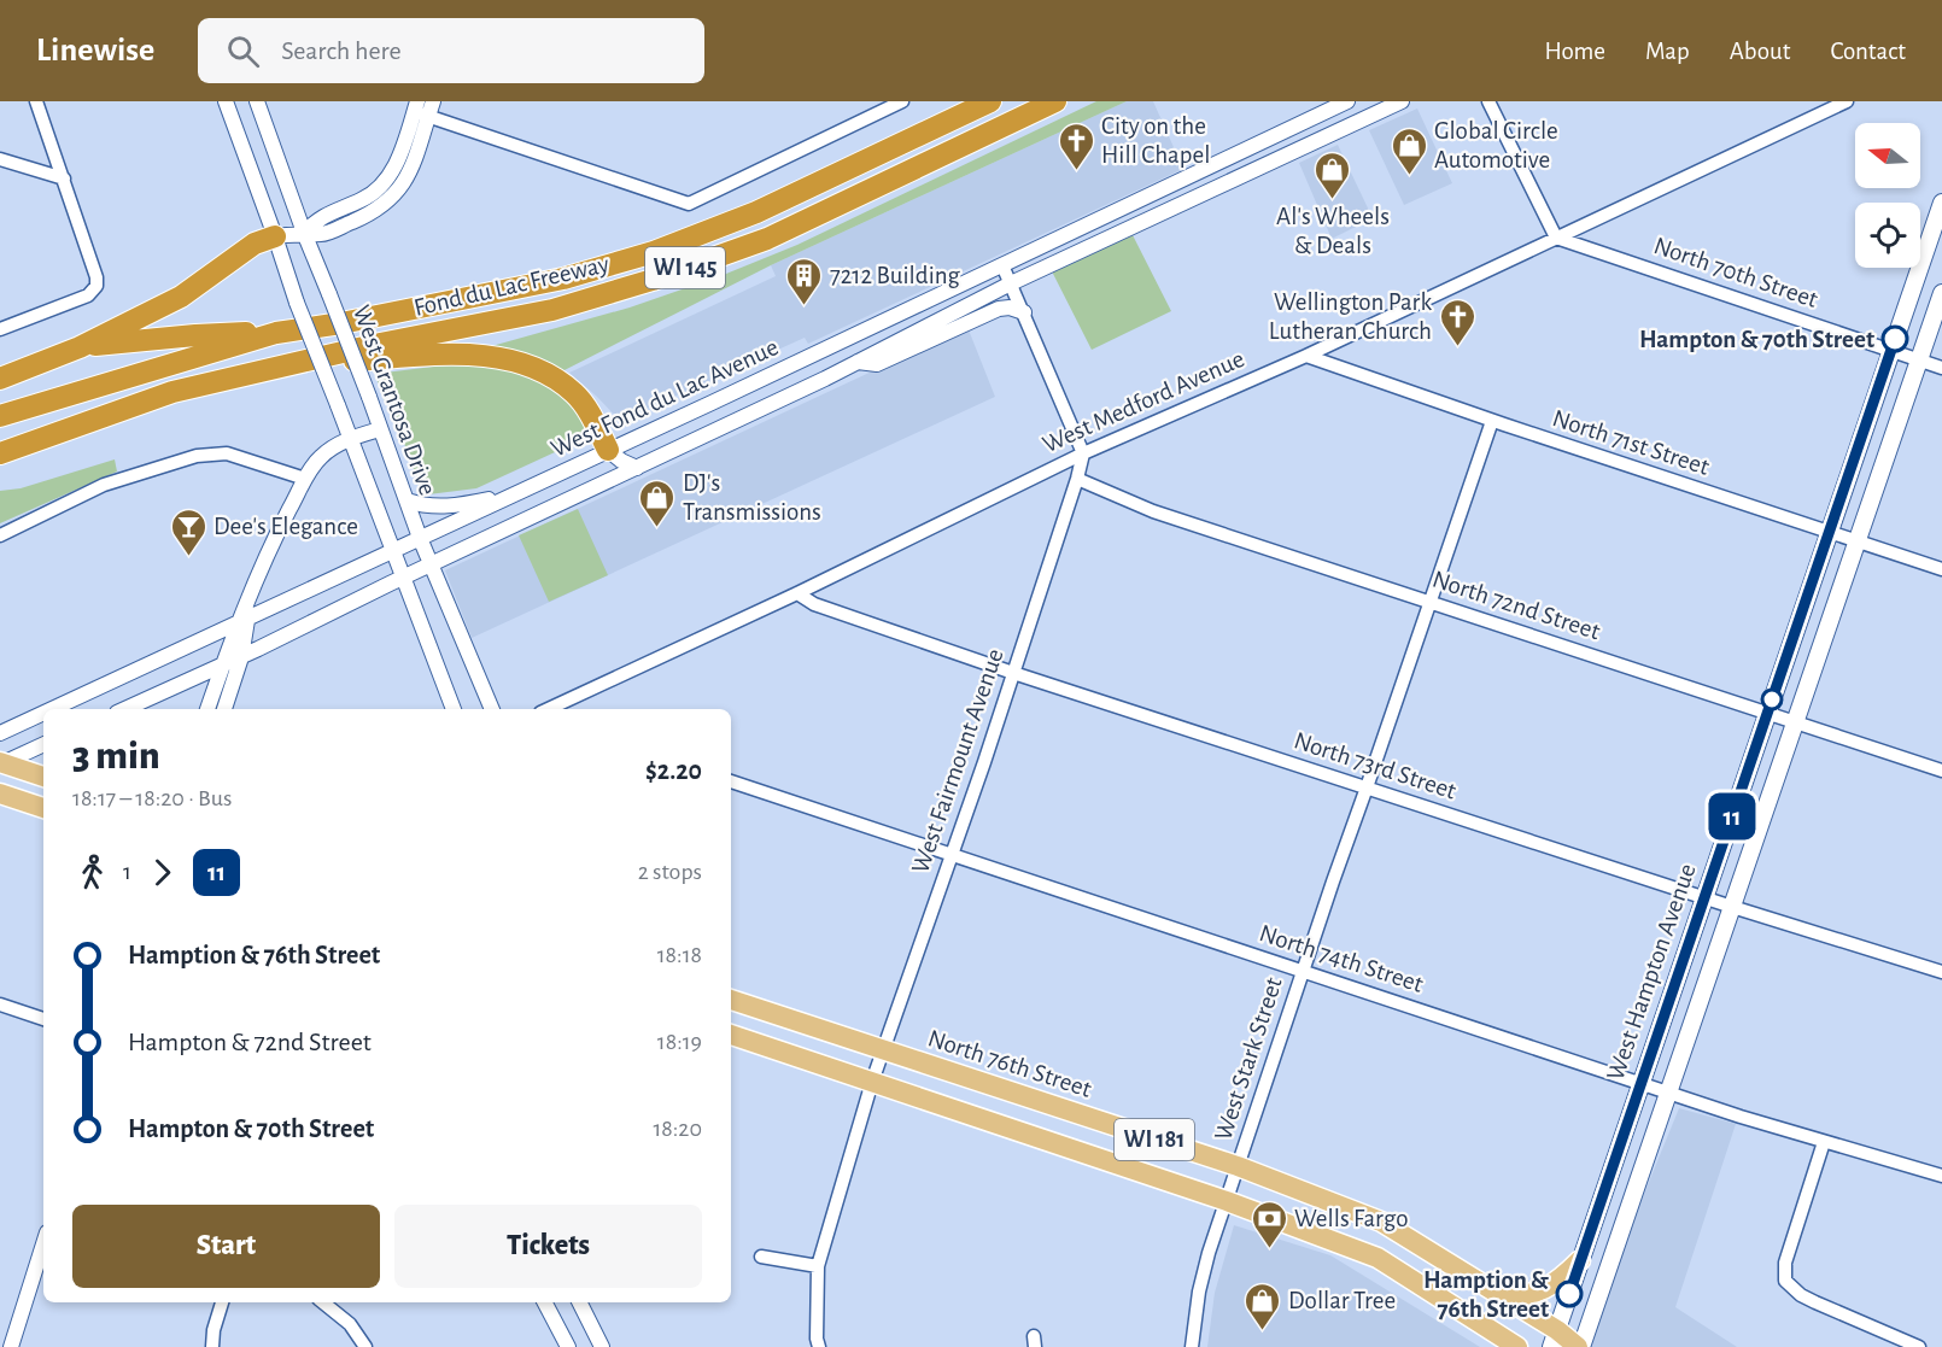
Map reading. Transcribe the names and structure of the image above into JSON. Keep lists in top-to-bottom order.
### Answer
{
  "streets": {
    "highway": ["WI 145", "Fond du Lac Freeway"],
    "main road": ["West Hampton Avenue", "North 76th Street", "WI 181"],
    "street": [
      "North 70th Street",
      "West Fond du Lac Avenue",
      "West Grantosa Drive",
      "West Medford Avenue",
      "North 71st Street",
      "North 72nd Street",
      "West Fairmount Avenue",
      "North 73rd Street",
      "North 74th Street",
      "West Stark Street"
    ]
  },
  "crossings": [
    ["North 70th Street", "West Medford Avenue"],
    ["North 70th Street", "West Hampton Avenue"],
    ["West Fond du Lac Avenue", "West Grantosa Drive"],
    ["West Medford Avenue", "North 71st Street"],
    ["West Medford Avenue", "West Fairmount Avenue"],
    ["West Medford Avenue", "North 73rd Street"],
    ["North 71st Street", "West Hampton Avenue"],
    ["North 71st Street", "West Stark Street"],
    ["North 72nd Street", "West Fairmount Avenue"],
    ["North 72nd Street", "West Hampton Avenue"],
    ["North 72nd Street", "West Stark Street"],
    ["West Fairmount Avenue", "North 73rd Street"],
    ["West Fairmount Avenue", "North 74th Street"],
    ["West Fairmount Avenue", "North 76th Street"],
    ["West Fairmount Avenue", "WI 181"],
    ["North 73rd Street", "West Hampton Avenue"],
    ["North 73rd Street", "West Stark Street"],
    ["North 74th Street", "West Hampton Avenue"],
    ["North 74th Street", "West Stark Street"],
    ["West Hampton Avenue", "North 76th Street"],
    ["West Stark Street", "North 76th Street"],
    ["West Stark Street", "WI 181"]
  ],
  "places": {
    "church": ["City on the Hill Chapel", "Wellington Park Lutheran Church"],
    "shop": [
      "Global Circle Automotive",
      "Al's Wheels & Deals",
      "DJ's Transmissions",
      "Dollar Tree"
    ],
    "building": ["7212 Building"],
    "other": ["Hampton & 70th Street", "Hamption & 76th Street"],
    "bar": ["Dee's Elegance"],
    "bank": ["Wells Fargo"]
  },
  "lines": ["bus line 11"],
  "north": "left",
  "page": {
    "header": "Linewise",
    "search": "Search here",
    "nav": [
      "Home",
      "Map",
      "About",
      "Contact"
    ],
    "on_map": "11",
    "heading": ["3 min", "18:17 – 18:20 · Bus", "$2.20"],
    "legs": ["1", "11", "2 stops"],
    "list": [
      {
        "name": "Hamption & 76th Street",
        "value": "18:18"
      },
      {
        "name": "Hampton & 72nd Street",
        "value": "18:19"
      },
      {
        "name": "Hampton & 70th Street",
        "value": "18:20"
      }
    ],
    "buttons": ["Start", "Tickets"]
  }
}
